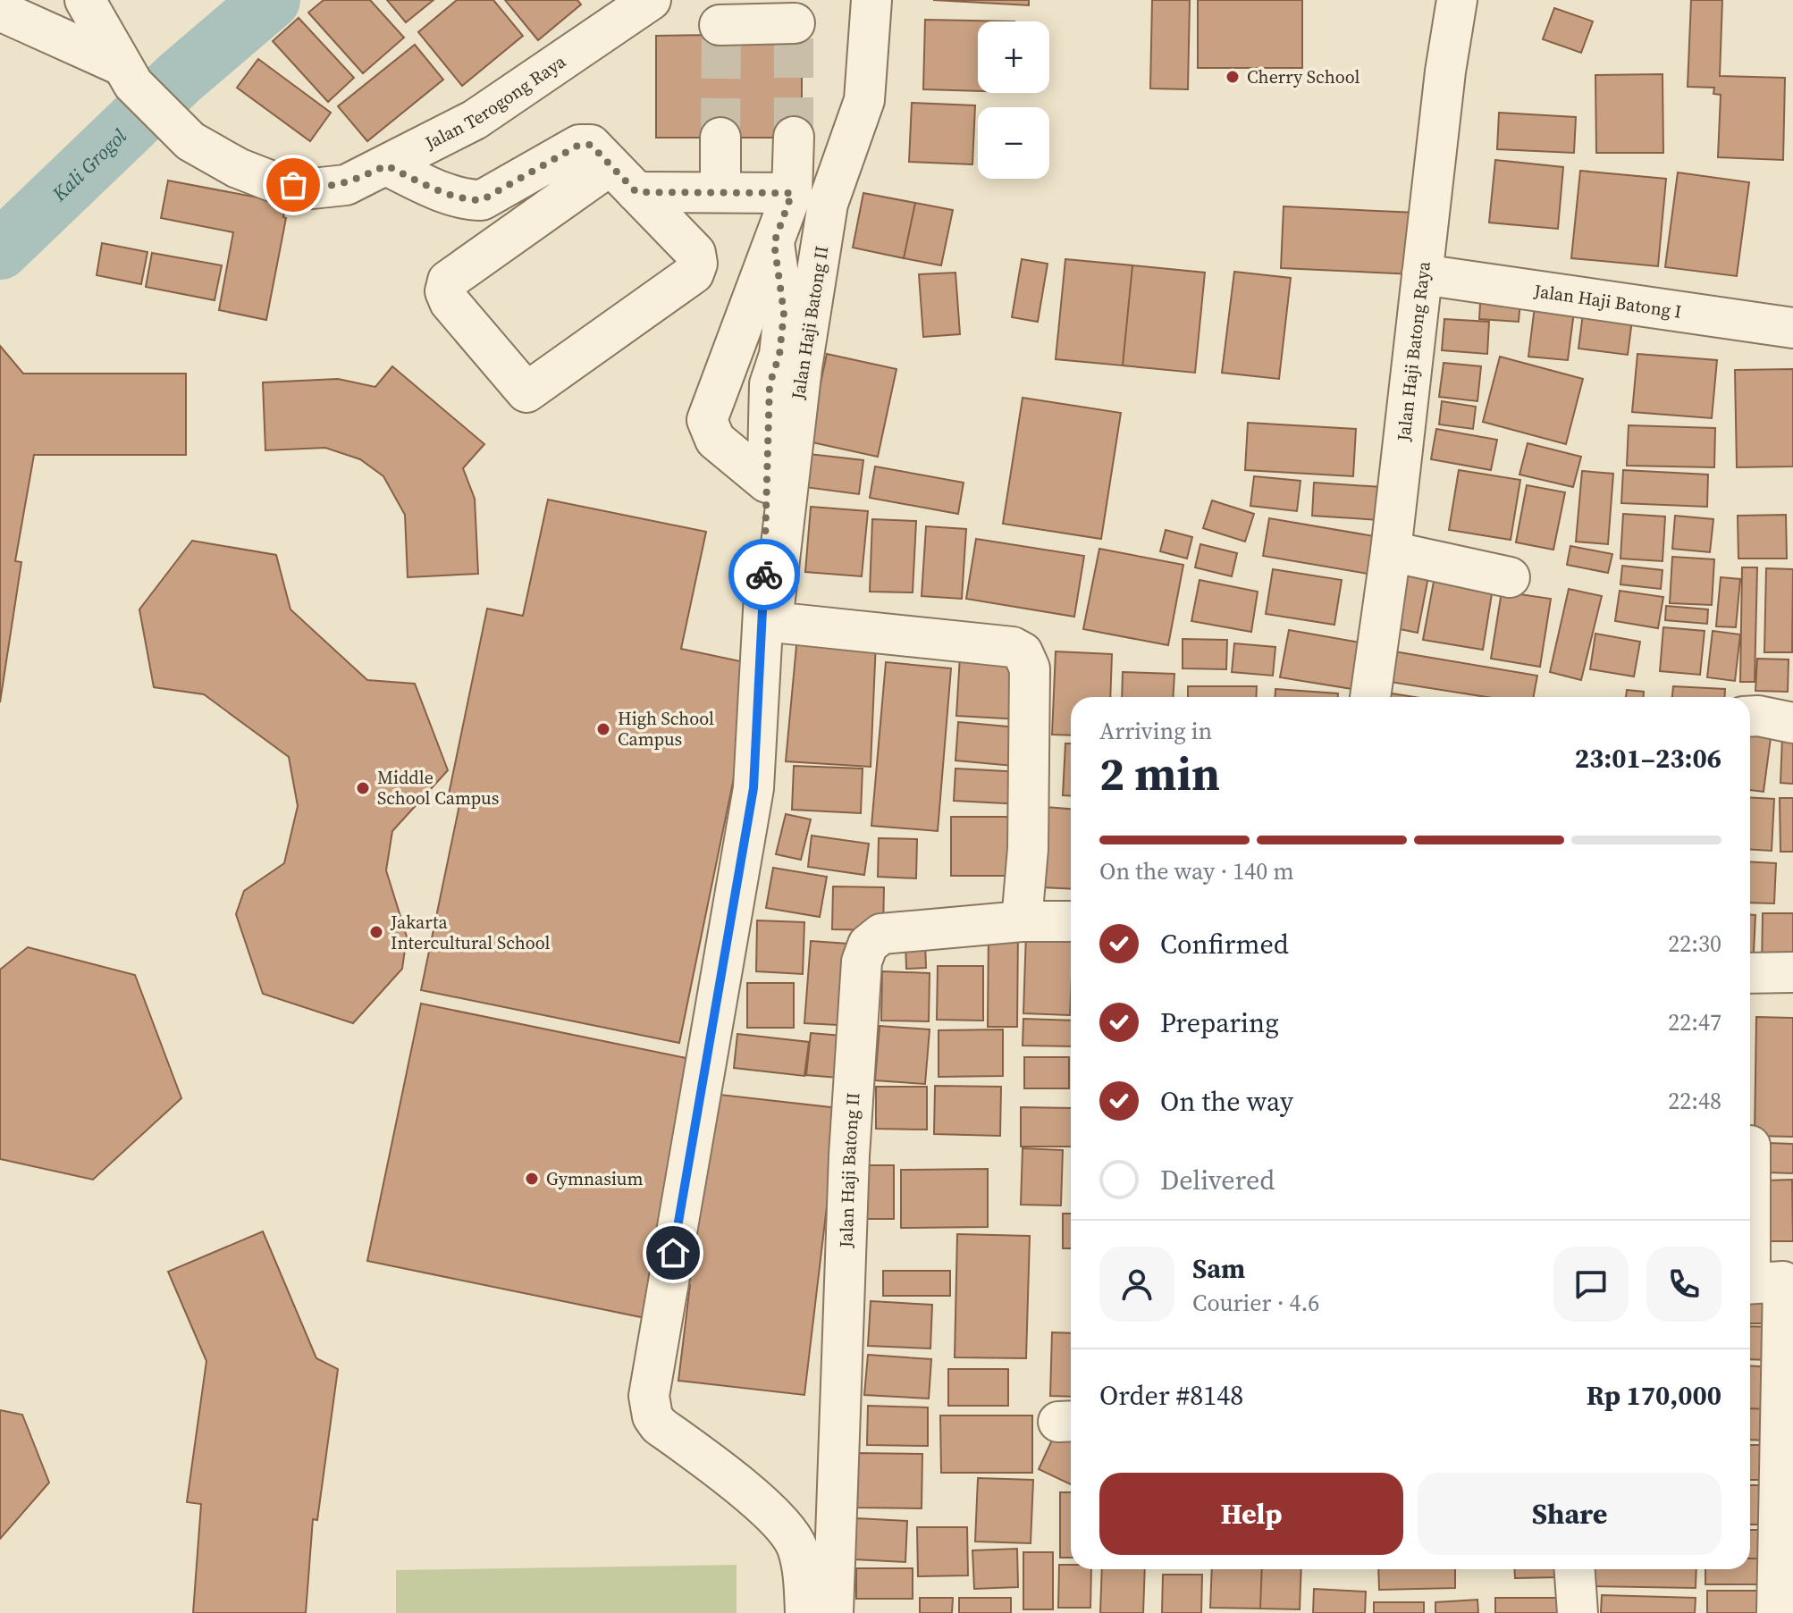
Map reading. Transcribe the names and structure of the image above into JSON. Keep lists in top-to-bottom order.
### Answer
{
  "streets": {
    "street": [
      "Jalan Terogong Raya",
      "Jalan Haji Batong I",
      "Jalan Haji Batong II",
      "Jalan Haji Batong Raya"
    ]
  },
  "crossings": [
    ["Jalan Haji Batong I", "Jalan Haji Batong Raya"]
  ],
  "water": ["Kali Grogol"],
  "places": [
    "Cherry School",
    "High School Campus",
    "Middle School Campus",
    "Jakarta Intercultural School",
    "Gymnasium"
  ],
  "page": {
    "map_buttons": ["+", "−"],
    "heading": ["2 min", "Arriving in", "23:01–23:06"],
    "panel": [
      "Sam",
      "Courier · 4.6",
      "Order #8148",
      "Rp 170,000"
    ],
    "bar": "On the way · 140 m",
    "list": [
      ["Confirmed", "22:30"],
      ["Preparing", "22:47"],
      ["On the way", "22:48"],
      "Delivered"
    ],
    "buttons": ["Help", "Share"]
  }
}
